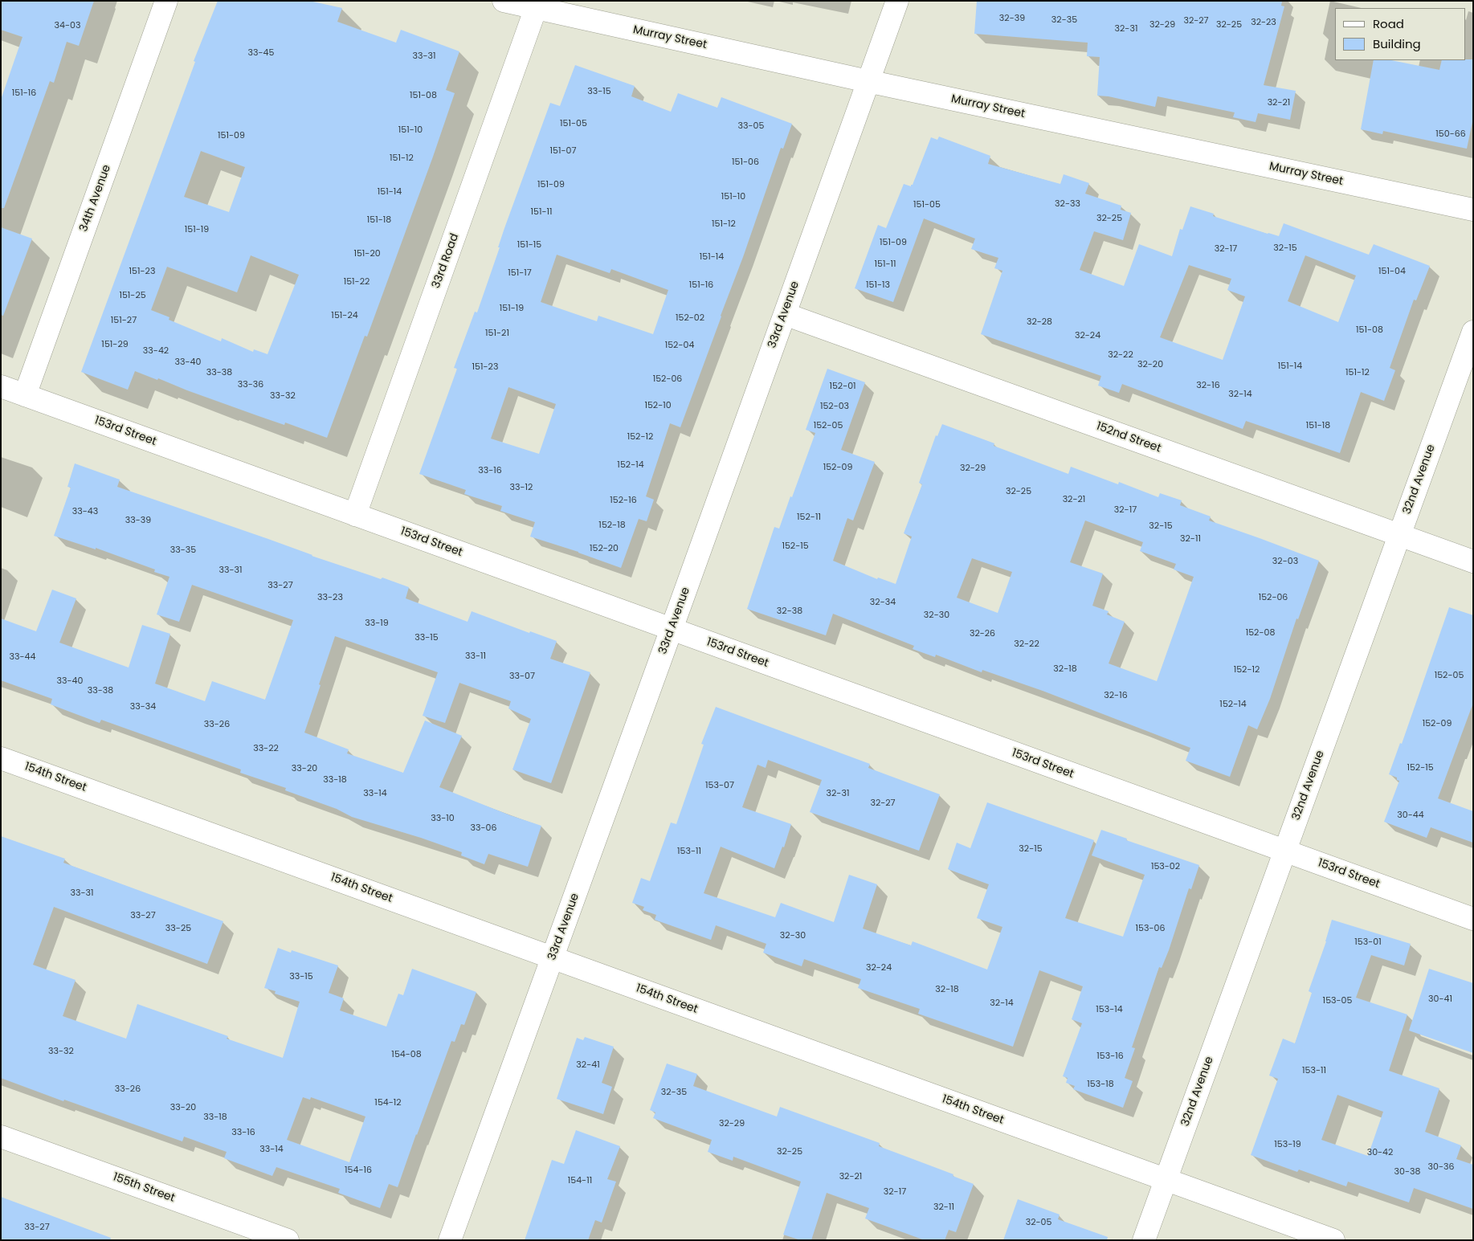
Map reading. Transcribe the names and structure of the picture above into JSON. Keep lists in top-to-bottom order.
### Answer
{
  "streets": {
    "street": [
      "Murray Street",
      "34th Avenue",
      "33rd Road",
      "33rd Avenue",
      "153rd Street",
      "152nd Street",
      "32nd Avenue",
      "154th Street",
      "155th Street"
    ]
  },
  "crossings": [
    ["Murray Street", "33rd Road"],
    ["Murray Street", "33rd Avenue"],
    ["34th Avenue", "153rd Street"],
    ["33rd Road", "153rd Street"],
    ["33rd Avenue", "153rd Street"],
    ["33rd Avenue", "152nd Street"],
    ["33rd Avenue", "154th Street"],
    ["153rd Street", "32nd Avenue"],
    ["152nd Street", "32nd Avenue"],
    ["32nd Avenue", "154th Street"]
  ],
  "house_numbers": [
    "32-39",
    "32-35",
    "32-27",
    "32-23",
    "32-29",
    "32-25",
    "34-03",
    "32-31",
    "33-45",
    "33-31",
    "33-15",
    "151-16",
    "151-08",
    "32-21",
    "151-05",
    "33-05",
    "151-10",
    "150-66",
    "151-09",
    "151-07",
    "151-12",
    "151-06",
    "151-09",
    "151-14",
    "151-10",
    "32-33",
    "151-05",
    "151-11",
    "32-25",
    "151-18",
    "151-12",
    "151-19",
    "151-09",
    "151-15",
    "32-15",
    "32-17",
    "151-20",
    "151-14",
    "151-11",
    "151-23",
    "151-04",
    "151-17",
    "151-22",
    "151-16",
    "151-13",
    "151-25",
    "151-19",
    "151-24",
    "152-02",
    "151-27",
    "32-28",
    "151-08",
    "151-21",
    "32-24",
    "151-29",
    "152-04",
    "33-42",
    "32-22",
    "33-40",
    "32-20",
    "151-14",
    "151-23",
    "33-38",
    "151-12",
    "152-06",
    "33-36",
    "32-16",
    "152-01",
    "32-14",
    "33-32",
    "152-10",
    "152-03",
    "152-05",
    "151-18",
    "152-12",
    "152-14",
    "152-09",
    "32-29",
    "33-16",
    "33-12",
    "32-25",
    "32-21",
    "152-16",
    "32-17",
    "33-43",
    "152-11",
    "33-39",
    "152-18",
    "32-15",
    "32-11",
    "152-15",
    "152-20",
    "33-35",
    "32-03",
    "33-31",
    "33-27",
    "33-23",
    "152-06",
    "32-34",
    "32-38",
    "32-30",
    "33-19",
    "152-08",
    "32-26",
    "33-15",
    "32-22",
    "33-11",
    "33-44",
    "32-18",
    "152-12",
    "152-05",
    "33-07",
    "33-40",
    "33-38",
    "32-16",
    "152-14",
    "33-34",
    "152-09",
    "33-26",
    "33-22",
    "152-15",
    "33-20",
    "33-18",
    "153-07",
    "33-14",
    "32-31",
    "32-27",
    "30-44",
    "33-10",
    "33-06",
    "32-15",
    "153-11",
    "153-02",
    "33-31",
    "33-27",
    "33-25",
    "153-06",
    "32-30",
    "153-01",
    "32-24",
    "33-15",
    "32-18",
    "30-41",
    "153-05",
    "32-14",
    "153-14",
    "33-32",
    "154-08",
    "153-16",
    "32-41",
    "153-11",
    "153-18",
    "33-26",
    "32-35",
    "154-12",
    "33-20",
    "33-18",
    "32-29",
    "33-16",
    "153-19",
    "33-14",
    "32-25",
    "30-42",
    "30-36",
    "154-16",
    "30-38",
    "32-21",
    "154-11",
    "32-17",
    "32-11",
    "32-05",
    "33-27"
  ],
  "legend": ["Road", "Building"]
}
